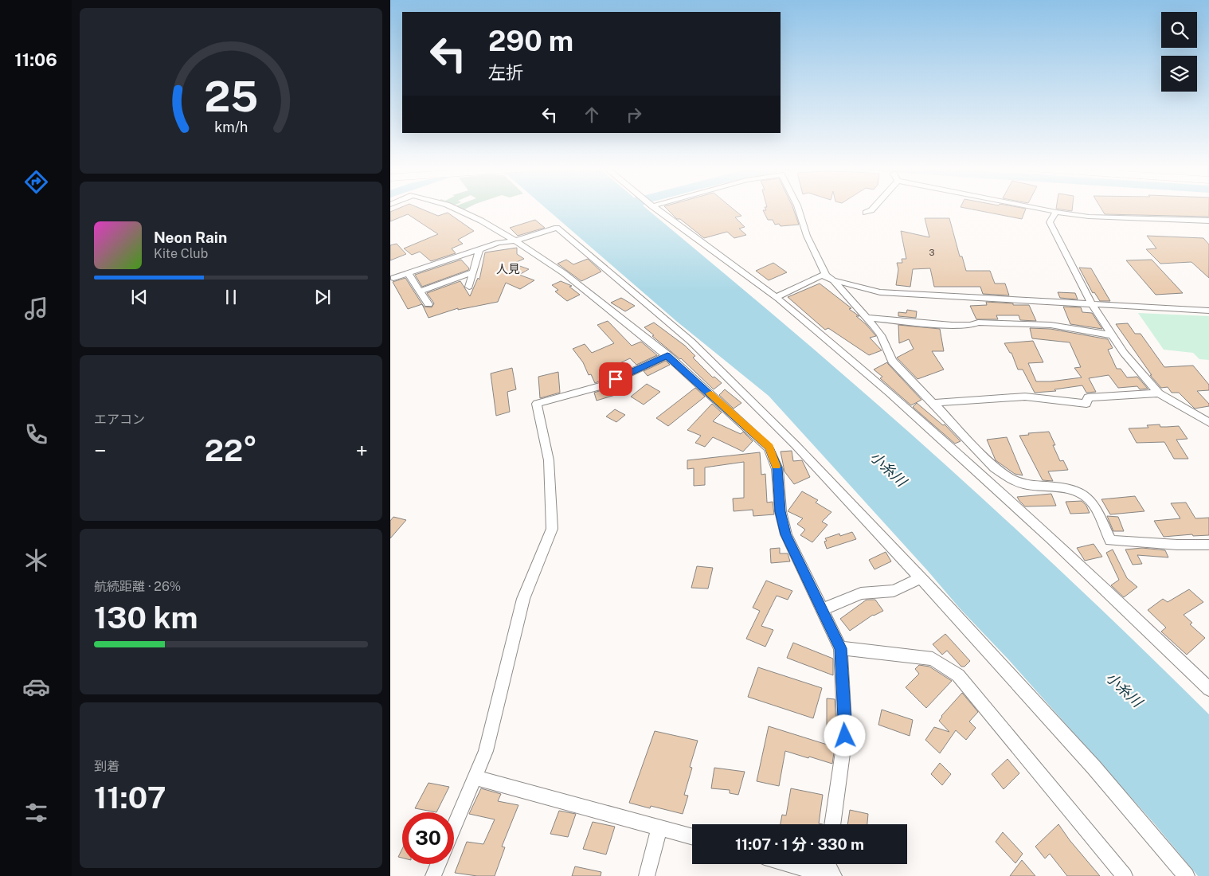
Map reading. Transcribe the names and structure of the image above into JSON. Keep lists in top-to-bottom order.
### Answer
{
  "districts": ["人見"],
  "water": ["小糸川"],
  "house_numbers": ["3"],
  "page": {
    "tabs": "11:06",
    "turn": ["290 m", "左折"],
    "song": ["Neon Rain", "Kite Club"],
    "tile": [
      "エアコン",
      ["航続距離 · 26%", "130 km"],
      ["到着", "11:07"]
    ],
    "heat": ["−", "22°", "+"],
    "limit": "30",
    "trip": "11:07 · 1 分 · 330 m",
    "gauge": ["25", "km/h"]
  }
}
